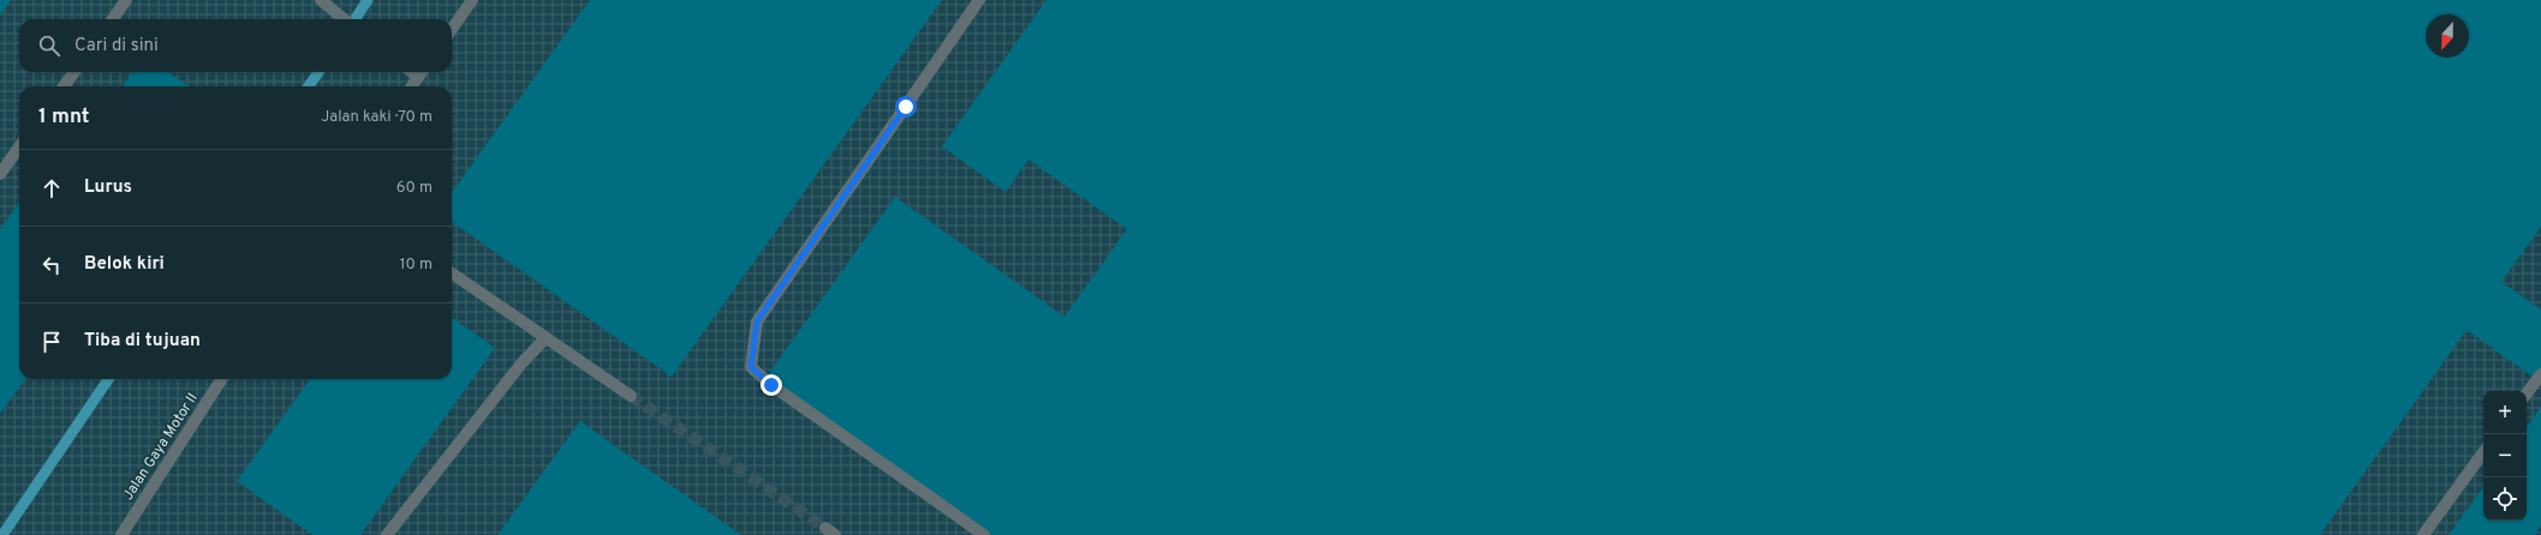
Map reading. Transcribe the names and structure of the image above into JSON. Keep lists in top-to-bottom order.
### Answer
{
  "streets": {
    "street": ["Jalan Gaya Motor II"]
  },
  "north": "bottom",
  "page": {
    "search": "Cari di sini",
    "heading": ["1 mnt", "Jalan kaki · 70 m"],
    "list": [
      ["Lurus", "60 m"],
      ["Belok kiri", "10 m"],
      "Tiba di tujuan"
    ],
    "map_buttons": ["+", "−"]
  }
}
